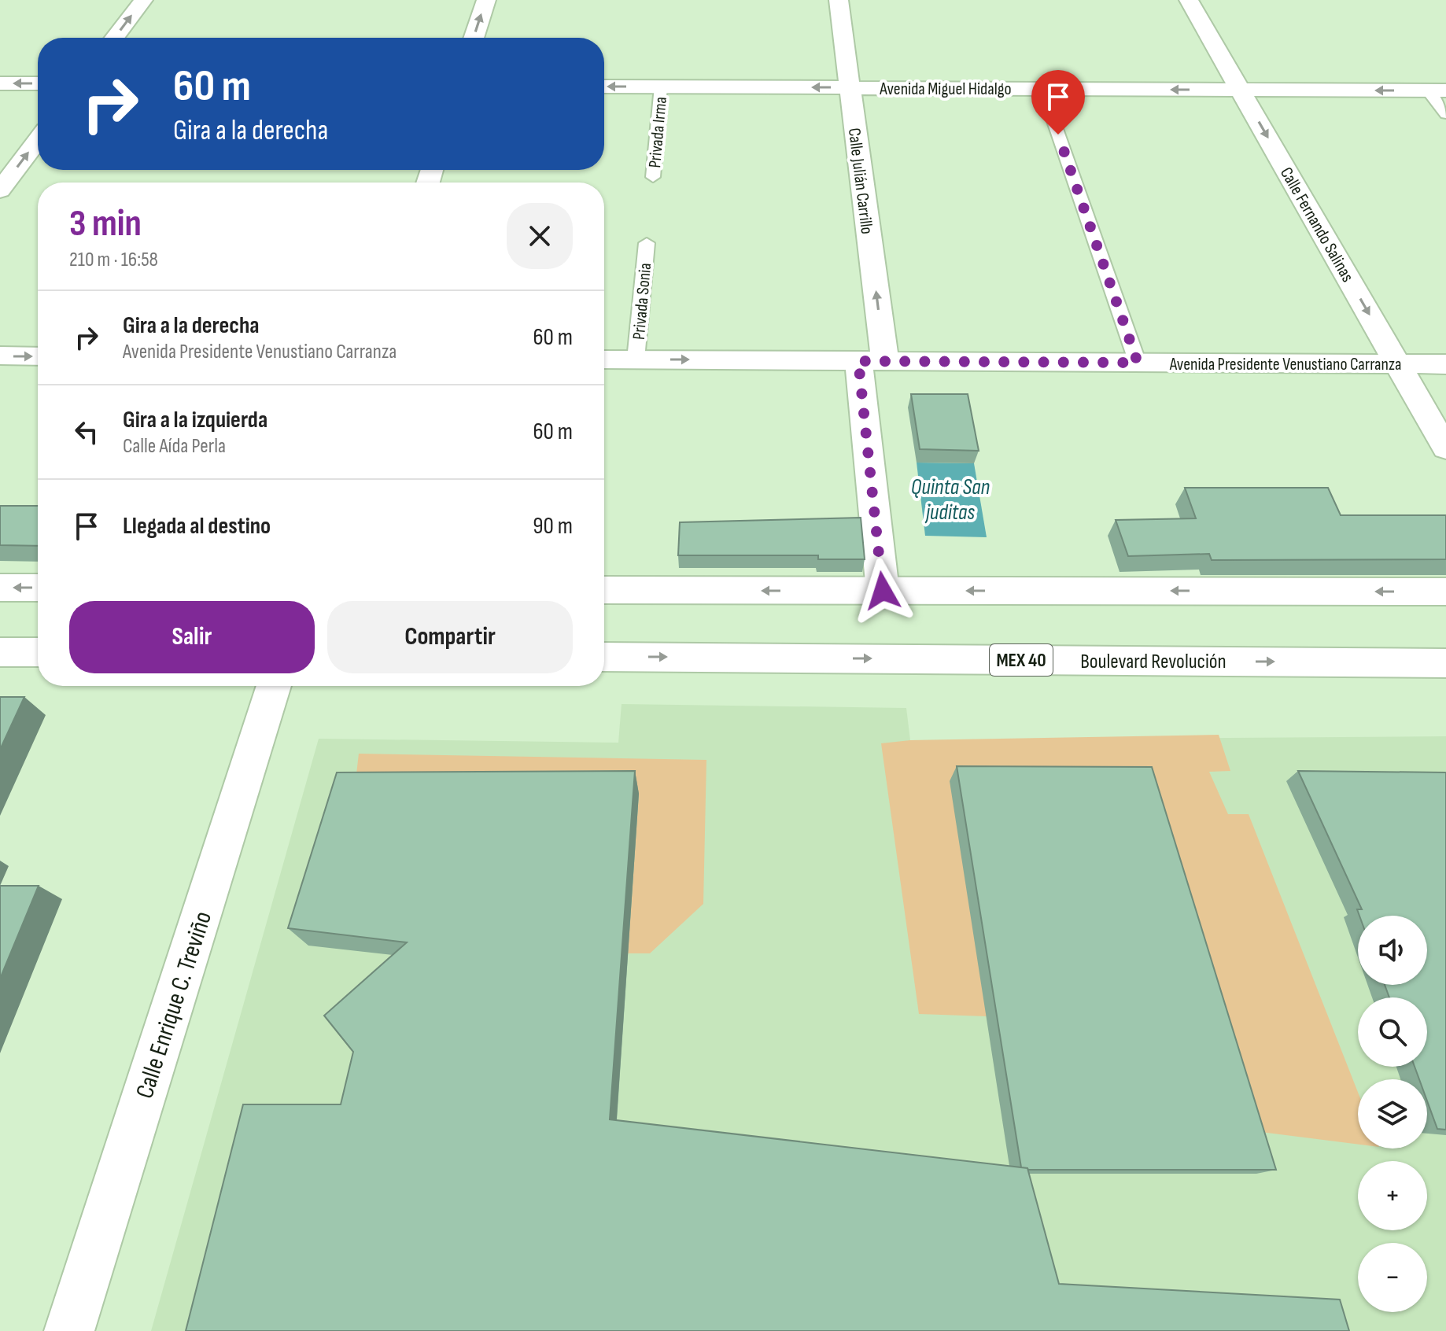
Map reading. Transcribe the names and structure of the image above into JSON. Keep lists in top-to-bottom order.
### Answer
{
  "streets": {
    "street": [
      "Avenida Miguel Hidalgo",
      "Calle Julián Carrillo",
      "Calle Fernando Salinas",
      "Avenida Presidente Venustiano Carranza",
      "MEX 40",
      "Boulevard Revolución",
      "Calle Enrique C. Treviño"
    ],
    "lane": ["Privada Irma", "Privada Sonia"]
  },
  "crossings": [
    ["Avenida Miguel Hidalgo", "Privada Irma"],
    ["Avenida Miguel Hidalgo", "Calle Julián Carrillo"],
    ["Avenida Miguel Hidalgo", "Calle Fernando Salinas"],
    ["Calle Julián Carrillo", "Avenida Presidente Venustiano Carranza"],
    ["Calle Fernando Salinas", "Avenida Presidente Venustiano Carranza"],
    ["Privada Sonia", "Avenida Presidente Venustiano Carranza"]
  ],
  "one_way": ["Avenida Miguel Hidalgo", "Calle Julián Carrillo", "Calle Fernando Salinas"],
  "water": ["Quinta San juditas"],
  "page": {
    "turn": ["60 m", "Gira a la derecha"],
    "heading": ["3 min", "210 m · 16:58"],
    "list": [
      {
        "name": "Gira a la derecha",
        "note": "Avenida Presidente Venustiano Carranza",
        "value": "60 m"
      },
      {
        "name": "Gira a la izquierda",
        "note": "Calle Aída Perla",
        "value": "60 m"
      },
      {
        "name": "Llegada al destino",
        "value": "90 m"
      }
    ],
    "buttons": ["Salir", "Compartir"],
    "map_buttons": ["+", "−"]
  }
}
